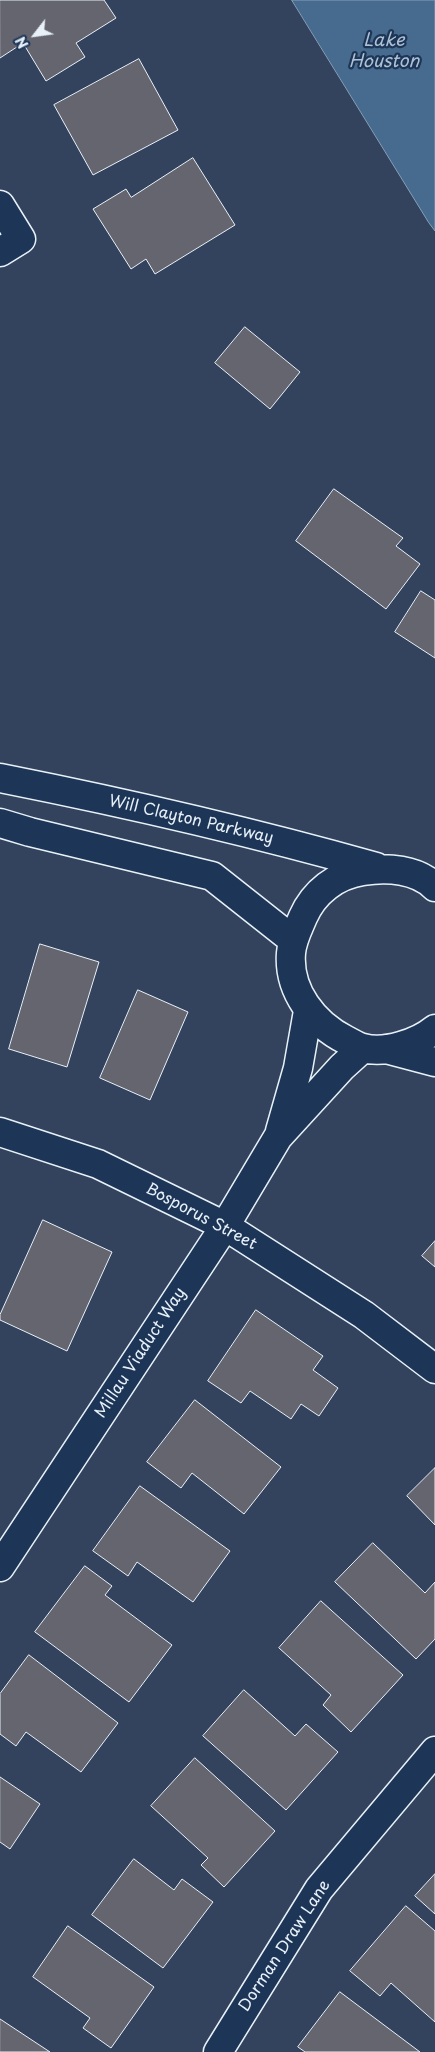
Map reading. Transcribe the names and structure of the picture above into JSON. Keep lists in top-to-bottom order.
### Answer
{
  "streets": {
    "street": [
      "Will Clayton Parkway",
      "Bosporus Street",
      "Millau Viaduct Way",
      "Dorman Draw Lane"
    ]
  },
  "crossings": [
    ["Bosporus Street", "Millau Viaduct Way"]
  ],
  "water": ["Lake Houston"],
  "north": "bottom left"
}
